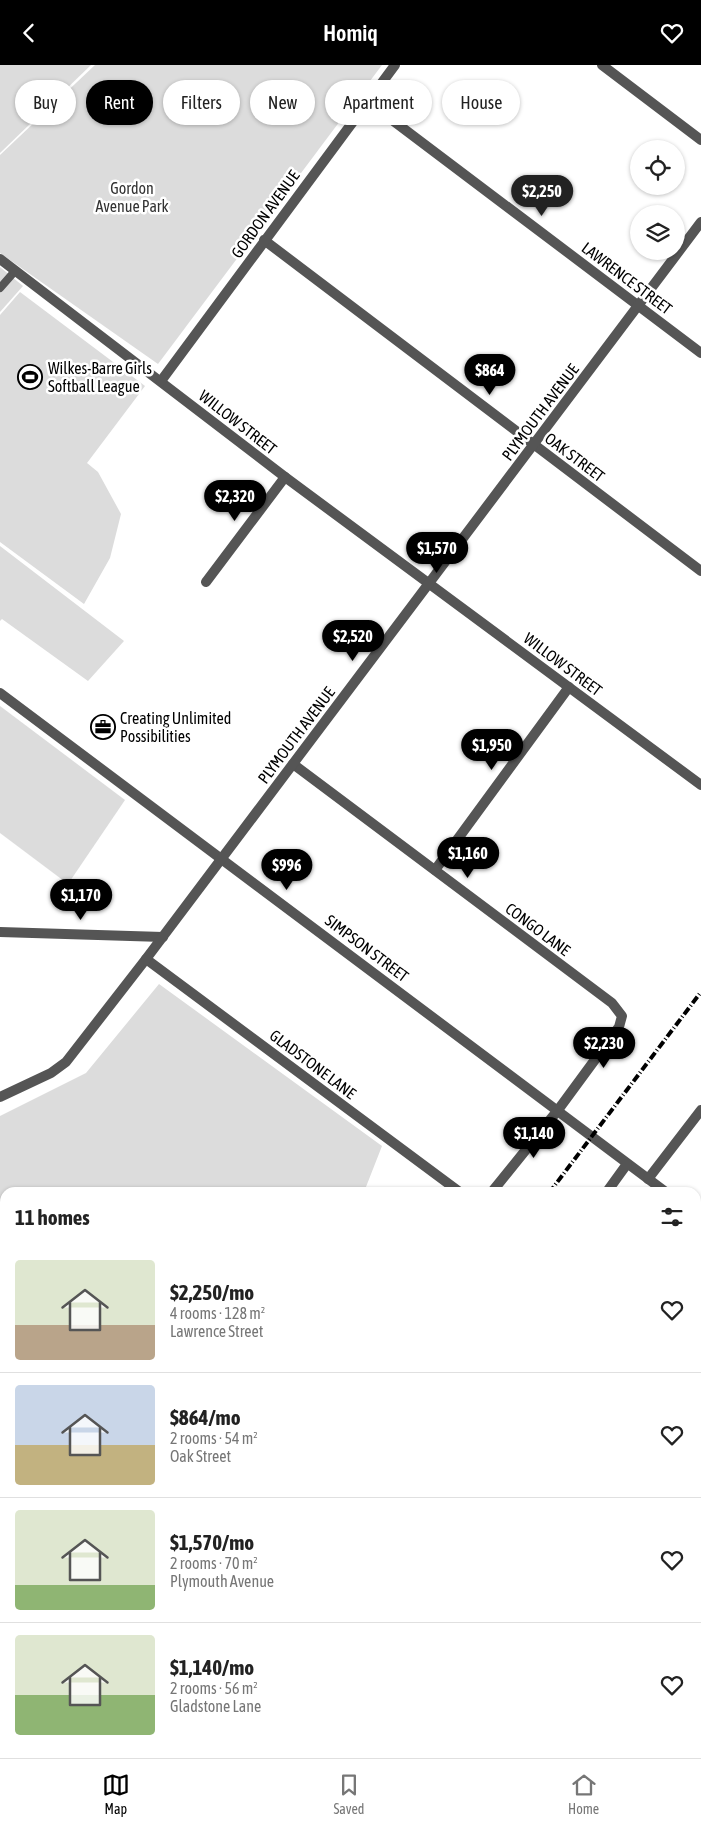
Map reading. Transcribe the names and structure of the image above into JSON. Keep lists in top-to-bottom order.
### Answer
{
  "streets": {
    "street": [
      "GORDON AVENUE",
      "LAWRENCE STREET",
      "PLYMOUTH AVENUE",
      "WILLOW STREET",
      "OAK STREET",
      "CONGO LANE",
      "SIMPSON STREET",
      "GLADSTONE LANE"
    ]
  },
  "crossings": [
    ["GORDON AVENUE", "WILLOW STREET"],
    ["GORDON AVENUE", "OAK STREET"],
    ["LAWRENCE STREET", "PLYMOUTH AVENUE"],
    ["PLYMOUTH AVENUE", "WILLOW STREET"],
    ["PLYMOUTH AVENUE", "OAK STREET"],
    ["PLYMOUTH AVENUE", "CONGO LANE"],
    ["PLYMOUTH AVENUE", "SIMPSON STREET"],
    ["PLYMOUTH AVENUE", "GLADSTONE LANE"],
    ["CONGO LANE", "SIMPSON STREET"]
  ],
  "parks": ["Gordon Avenue Park"],
  "places": {
    "sports": ["Wilkes-Barre Girls Softball League"],
    "office": ["Creating Unlimited Possibilities"]
  },
  "page": {
    "header": "Homiq",
    "chip": [
      "Buy",
      "Rent",
      "Filters",
      "New",
      "Apartment",
      "House"
    ],
    "price": [
      "$2,250",
      "$864",
      "$2,320",
      "$1,570",
      "$2,520",
      "$1,950",
      "$1,160",
      "$996",
      "$1,170",
      "$2,230",
      "$1,140"
    ],
    "heading": "11 homes",
    "list": [
      {
        "name": "$2,250/mo",
        "note": "4 rooms · 128 m² · Lawrence Street"
      },
      {
        "name": "$864/mo",
        "note": "2 rooms · 54 m² · Oak Street"
      },
      {
        "name": "$1,570/mo",
        "note": "2 rooms · 70 m² · Plymouth Avenue"
      },
      {
        "name": "$1,140/mo",
        "note": "2 rooms · 56 m² · Gladstone Lane"
      }
    ],
    "tabs": ["Map", "Saved", "Home"]
  }
}
